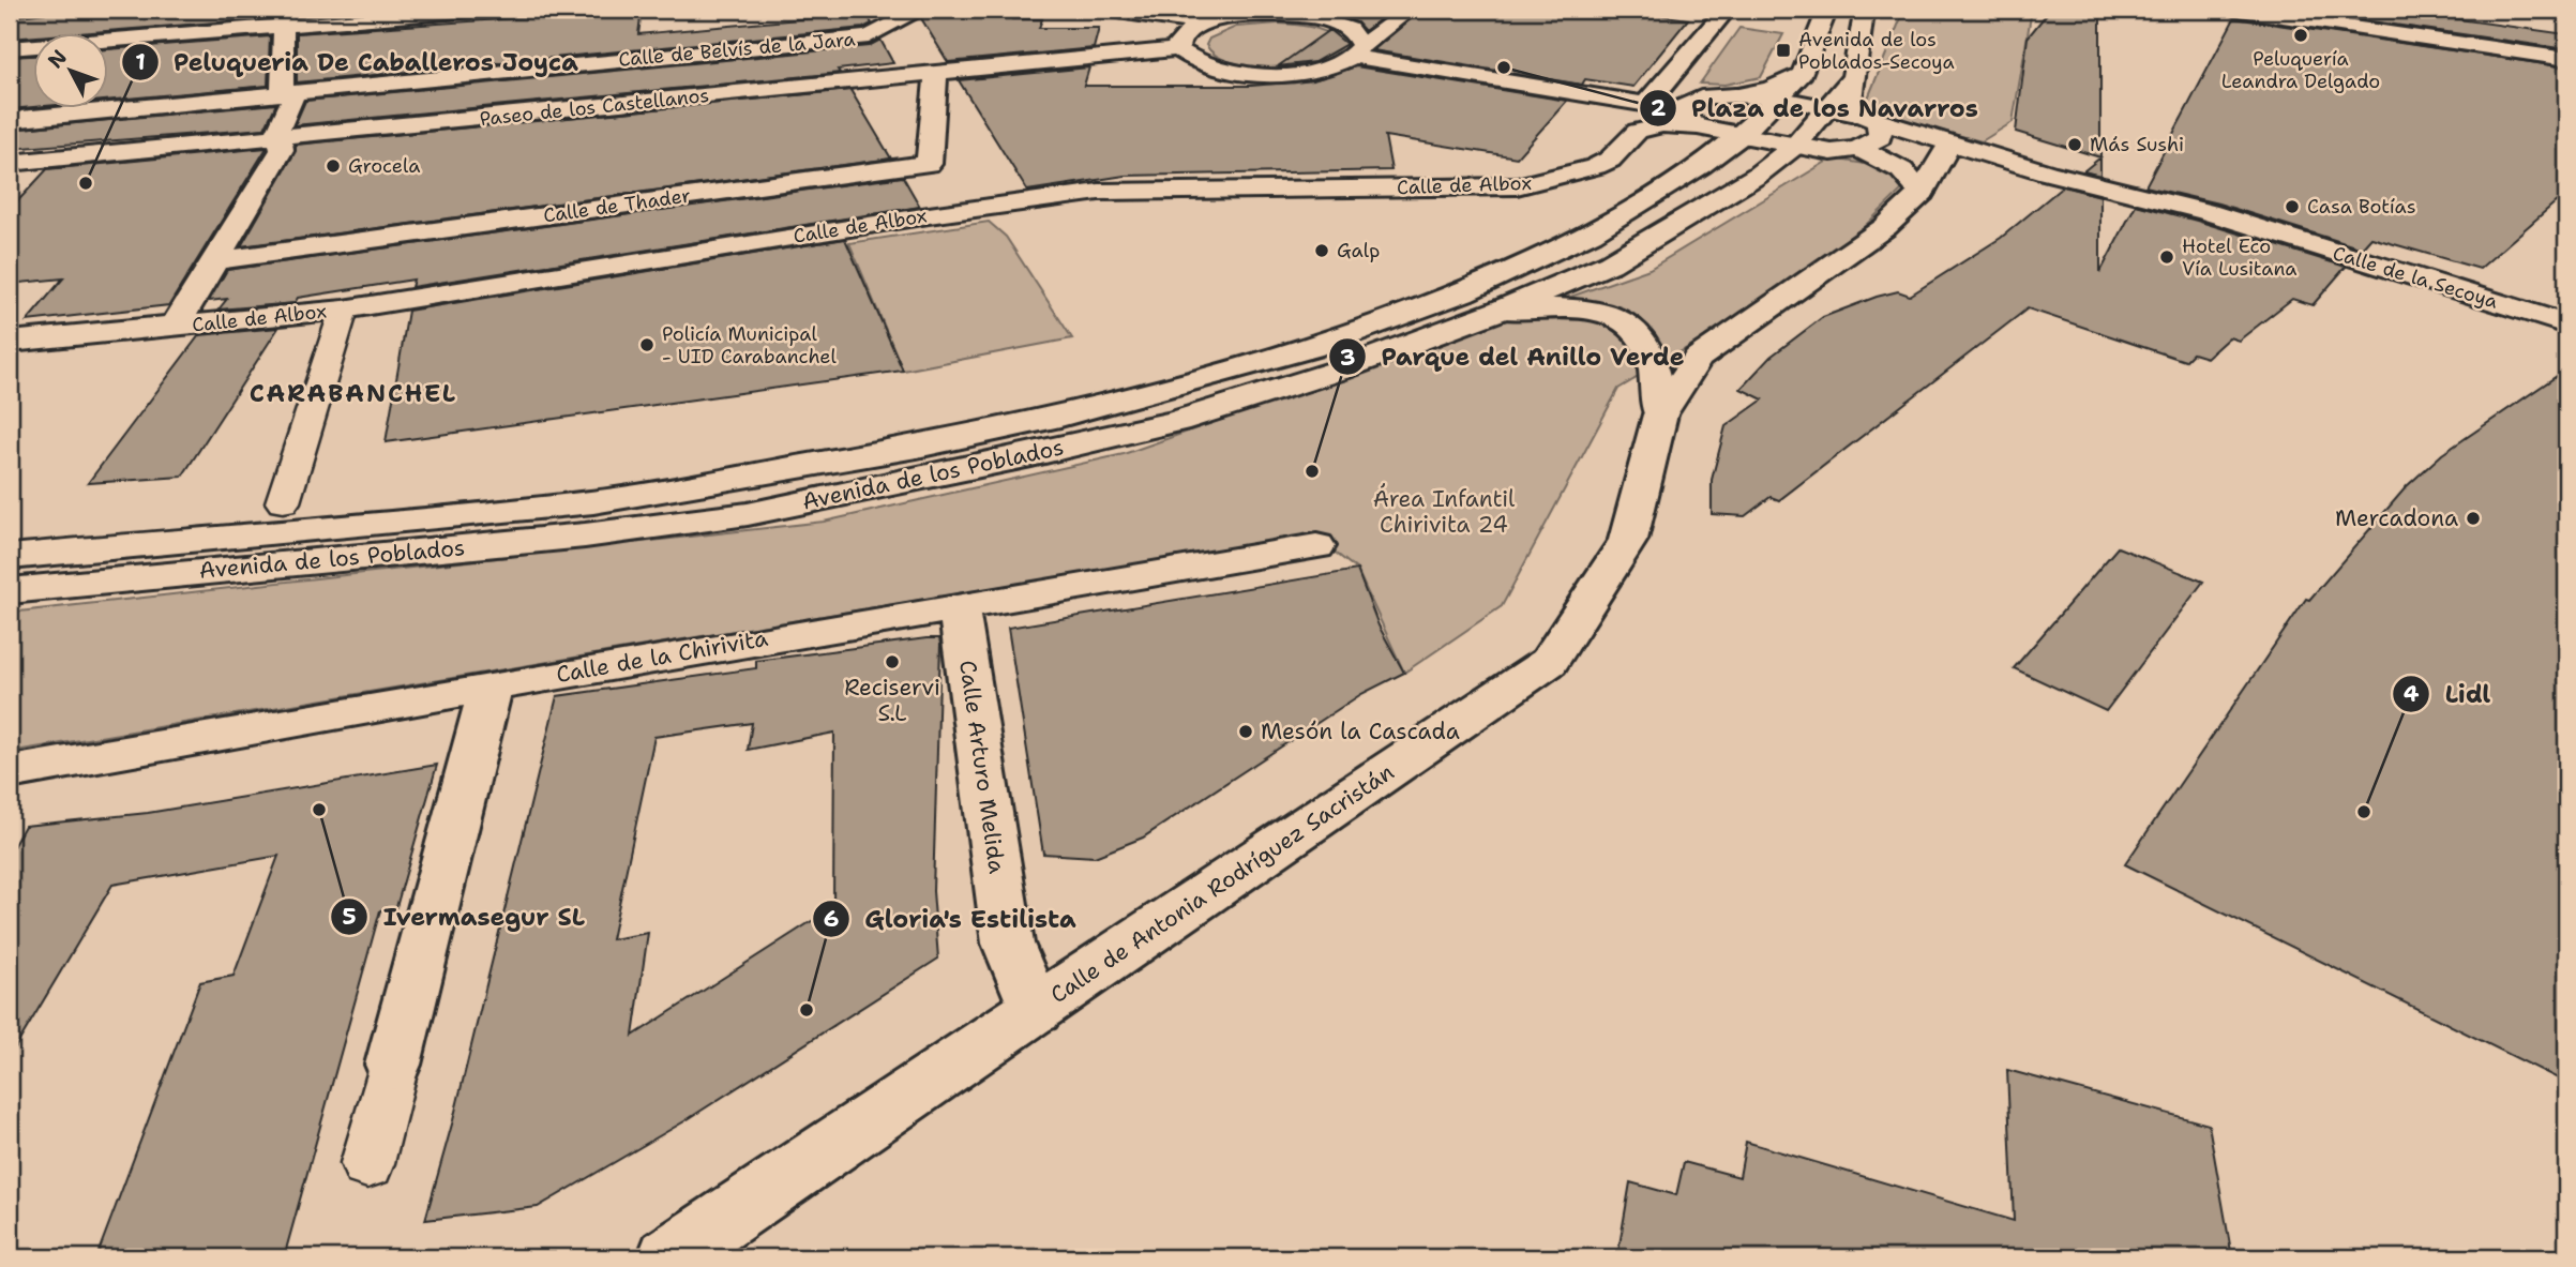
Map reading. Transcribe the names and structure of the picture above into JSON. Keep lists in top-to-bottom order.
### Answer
{
  "streets": {
    "street": [
      "Calle de Belvís de la Jara",
      "Paseo de los Castellanos",
      "Calle de Albox",
      "Calle de Thader",
      "Calle de la Secoya",
      "Avenida de los Poblados",
      "Calle de la Chirivita",
      "Calle Arturo Melida",
      "Calle de Antonia Rodríguez Sacristán"
    ]
  },
  "crossings": [
    ["Paseo de los Castellanos", "Calle de Thader"],
    ["Calle de la Secoya", "Calle de Antonia Rodríguez Sacristán"],
    ["Calle de la Chirivita", "Calle Arturo Melida"],
    ["Calle Arturo Melida", "Calle de Antonia Rodríguez Sacristán"]
  ],
  "districts": ["CARABANCHEL"],
  "parks": ["Área Infantil Chirivita 24"],
  "places": {
    "other": [
      "Peluquería Leandra Delgado",
      "Plaza de los Navarros",
      "Más Sushi",
      "Grocela",
      "Peluqueria De Caballeros Joyca",
      "Casa Botías",
      "Galp",
      "Hotel Eco Vía Lusitana",
      "Policía Municipal - UID Carabanchel",
      "Parque del Anillo Verde",
      "Mercadona",
      "Reciservi S.L",
      "Mesón la Cascada",
      "Ivermasegur SL",
      "Lidl",
      "Gloria's Estilista"
    ],
    "transit": ["Avenida de los Poblados-Secoya"]
  },
  "north": "top left"
}
